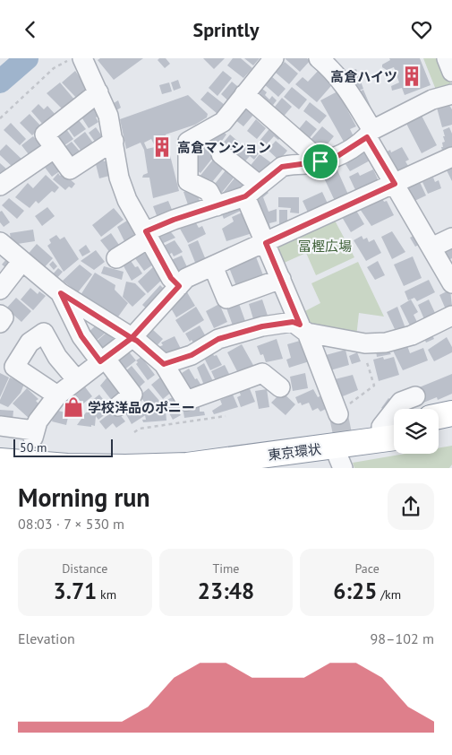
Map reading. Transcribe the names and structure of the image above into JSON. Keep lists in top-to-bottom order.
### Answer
{
  "streets": {
    "highway": ["東京環状"]
  },
  "parks": ["冨樫広場"],
  "places": {
    "building": ["高倉ハイツ", "高倉マンション"],
    "shop": ["学校洋品のポニー"]
  },
  "scale_bar": "50 m",
  "page": {
    "header": "Sprintly",
    "scale": "50 m",
    "heading": ["Morning run", "08:03 · 7 × 530 m"],
    "stats": [
      ["Distance", "3.71 km"],
      ["Time", "23:48"],
      ["Pace", "6:25 /km"]
    ],
    "chart": ["Elevation", "98–102 m"]
  }
}
